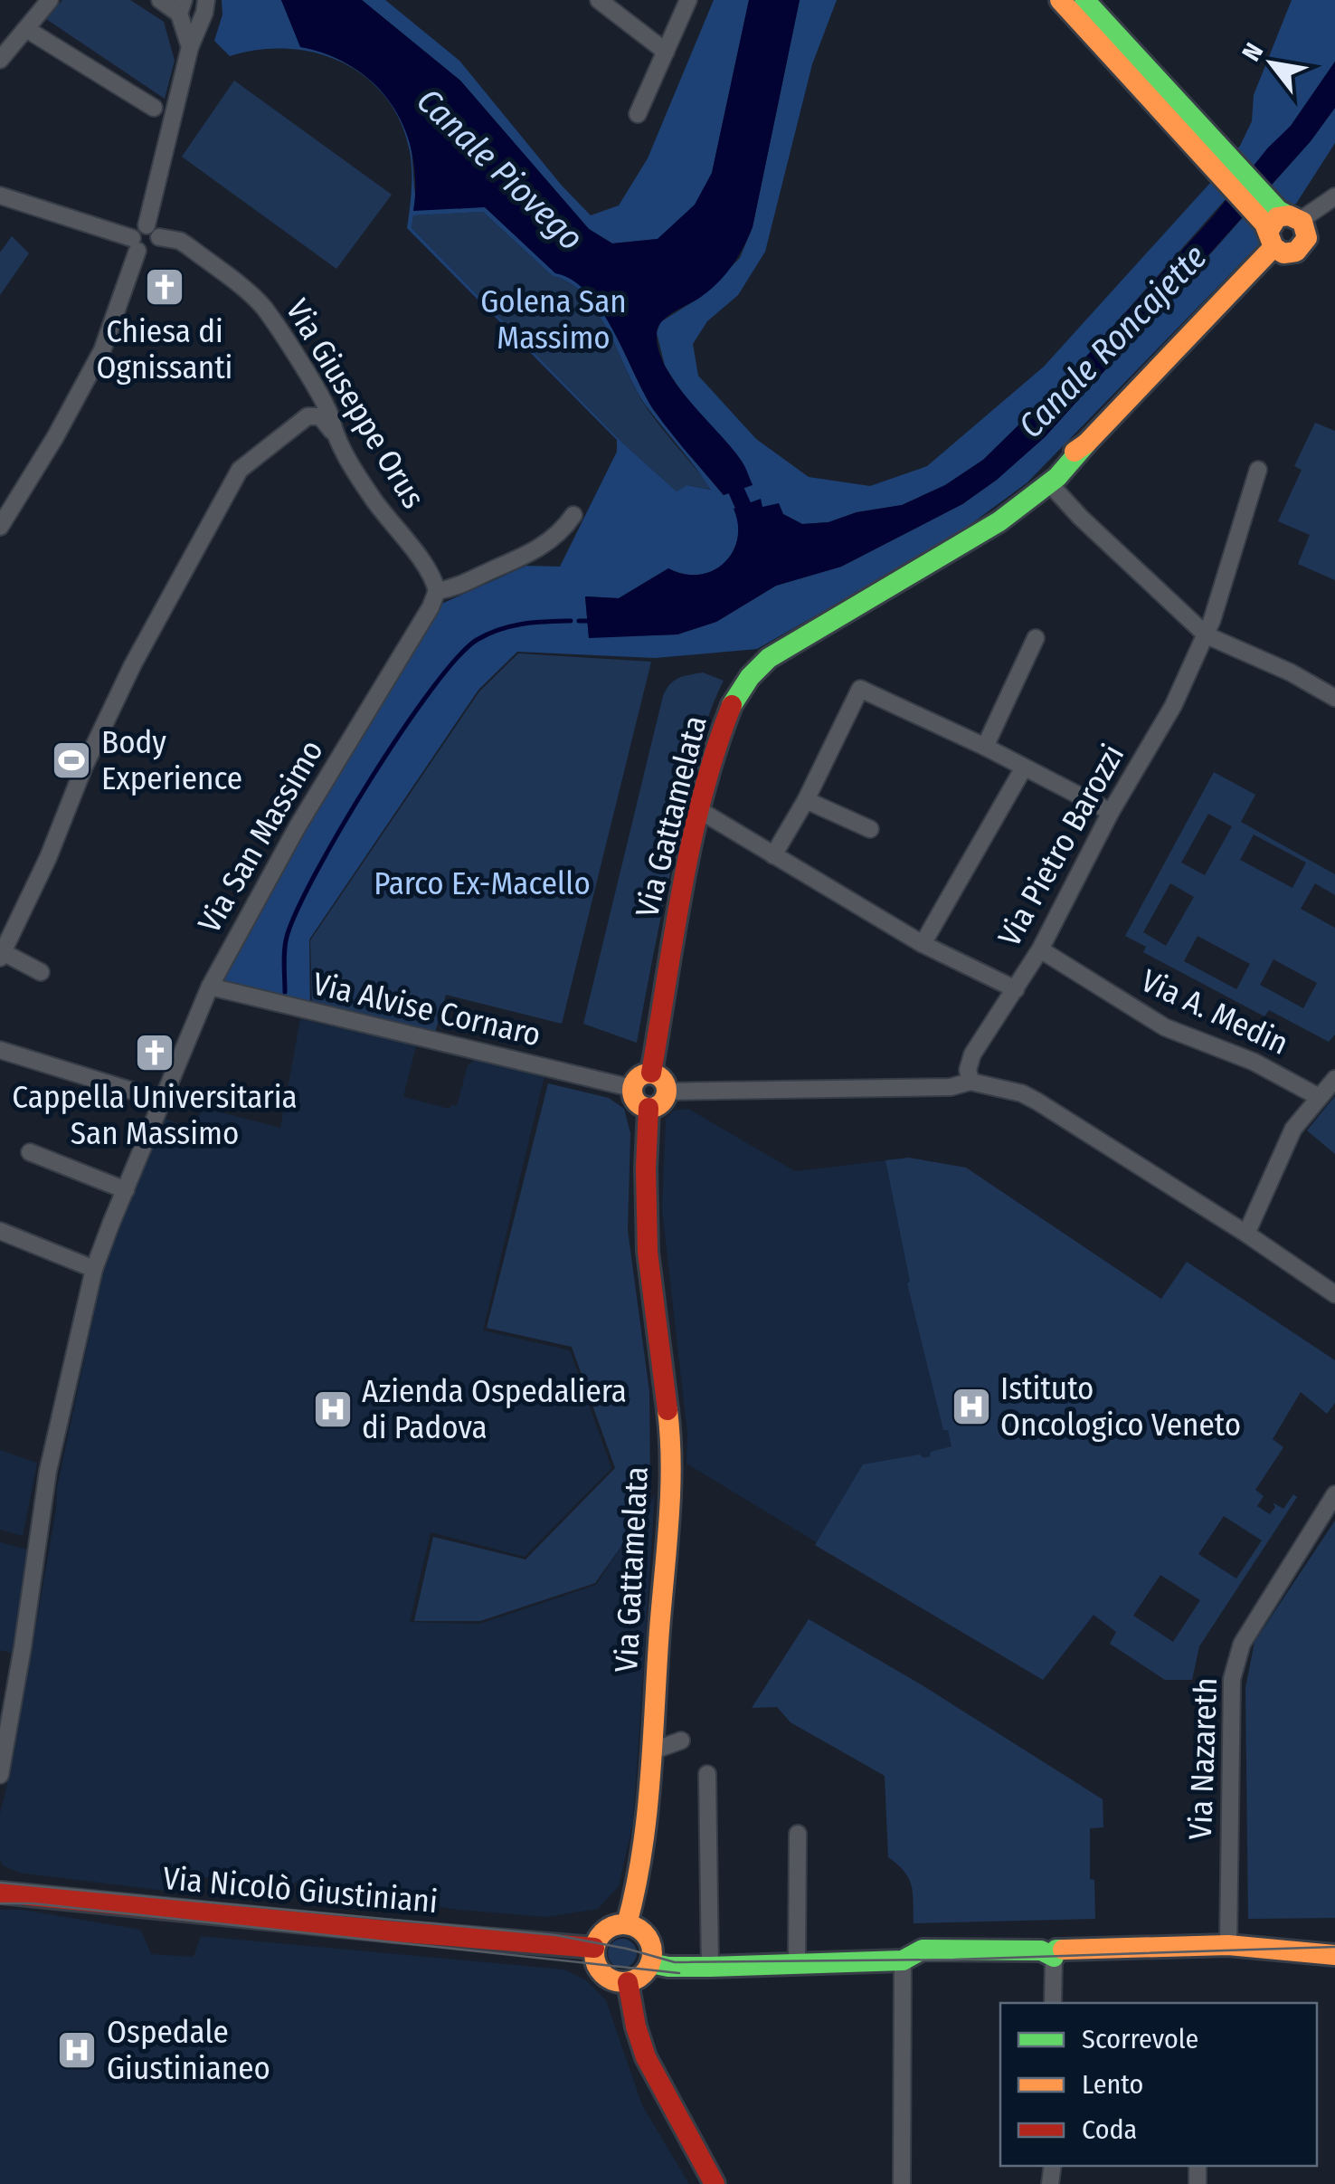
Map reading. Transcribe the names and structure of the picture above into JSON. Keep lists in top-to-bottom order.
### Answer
{
  "streets": {
    "main road": ["Via Gattamelata", "Via Nicolò Giustiniani"],
    "street": [
      "Via Giuseppe Orus",
      "Via San Massimo",
      "Via Pietro Barozzi",
      "Via Alvise Cornaro",
      "Via A. Medin",
      "Via Nazareth"
    ]
  },
  "crossings": [
    ["Via Giuseppe Orus", "Via San Massimo"],
    ["Via Gattamelata", "Via Alvise Cornaro"],
    ["Via Gattamelata", "Via Nicolò Giustiniani"],
    ["Via San Massimo", "Via Alvise Cornaro"],
    ["Via Pietro Barozzi", "Via A. Medin"]
  ],
  "water": ["Canale Piovego", "Canale Roncajette"],
  "parks": ["Golena San Massimo", "Parco Ex-Macello"],
  "places": {
    "church": ["Chiesa di Ognissanti", "Cappella Universitaria San Massimo"],
    "sports": ["Body Experience"],
    "hospital": ["Istituto Oncologico Veneto", "Azienda Ospedaliera di Padova", "Ospedale Giustinianeo"]
  },
  "legend": ["Scorrevole", "Lento", "Coda"],
  "north": "top left"
}
